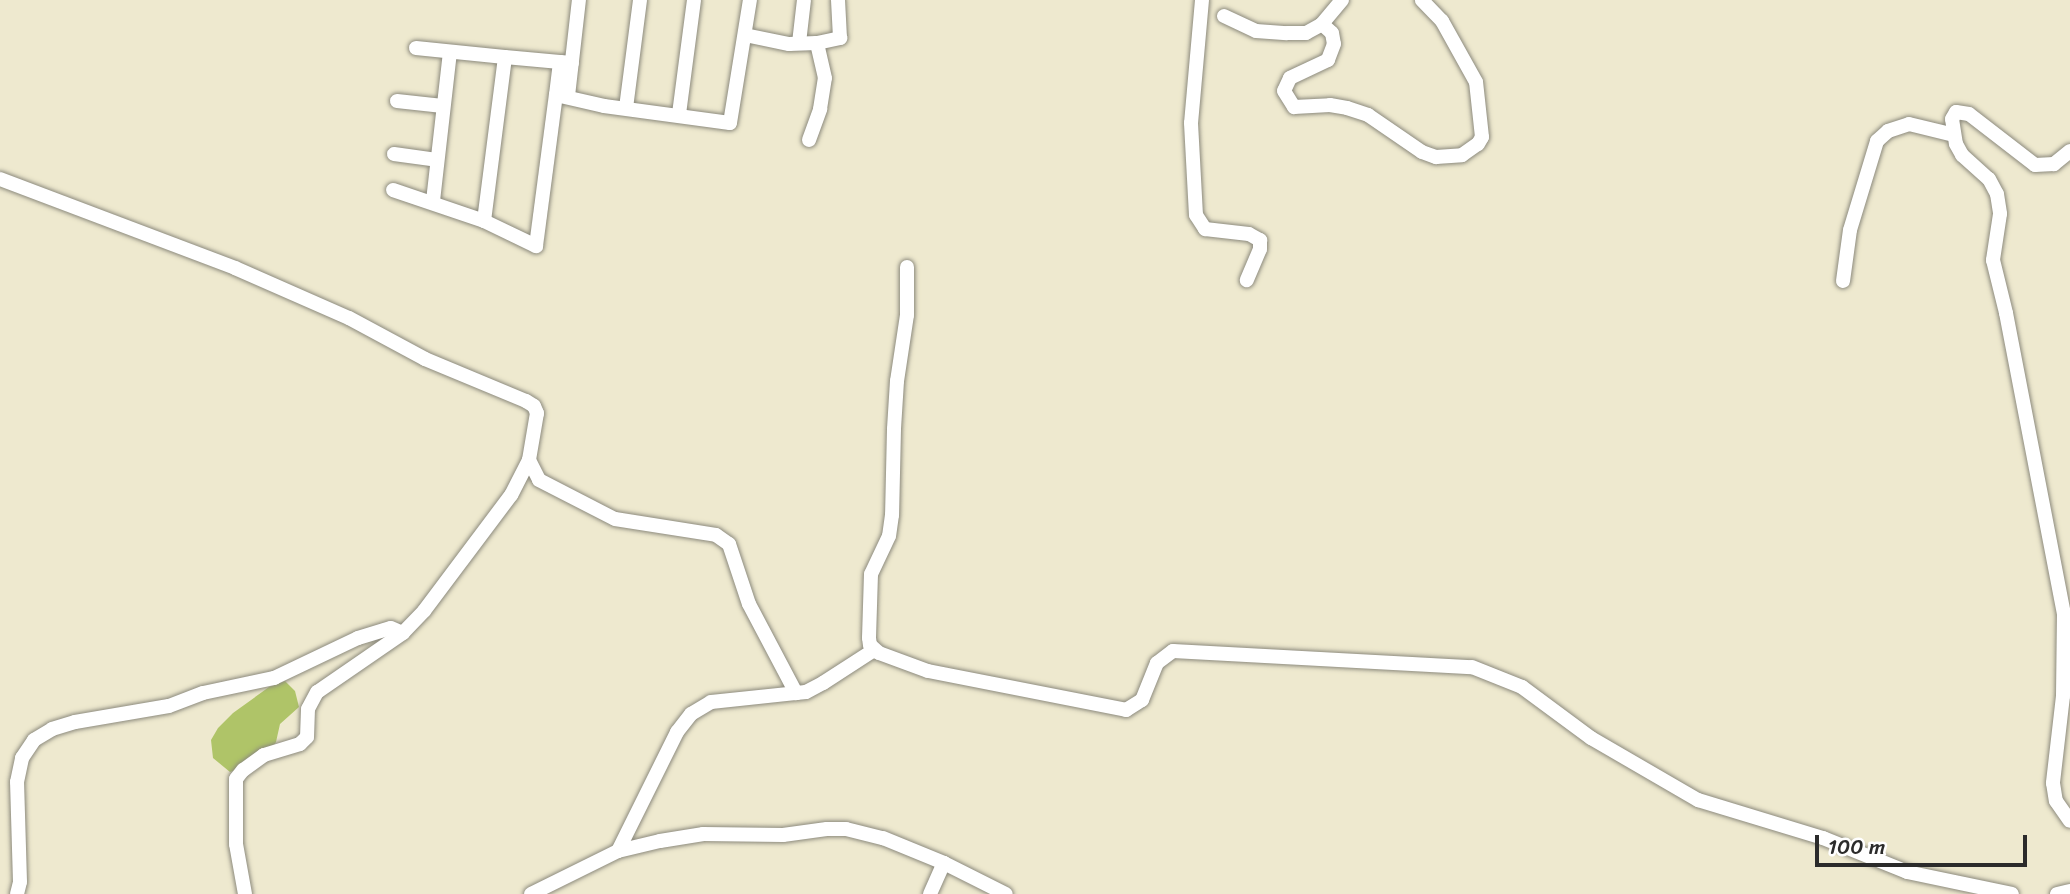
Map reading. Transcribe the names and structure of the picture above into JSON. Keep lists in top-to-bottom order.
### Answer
{
  "scale_bar": "100 m"
}
